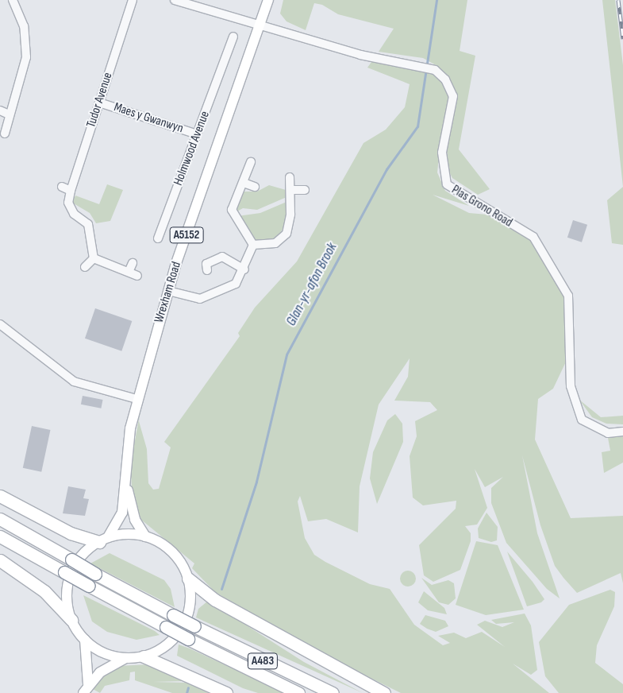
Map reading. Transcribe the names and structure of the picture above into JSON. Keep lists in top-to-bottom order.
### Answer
{
  "streets": {
    "highway": ["A483"],
    "main road": ["A5152", "Wrexham Road"],
    "street": [
      "Tudor Avenue",
      "Maes y Gwanwyn",
      "Holmwood Avenue",
      "Plas Grono Road"
    ]
  },
  "crossings": [
    ["Tudor Avenue", "Maes y Gwanwyn"],
    ["Maes y Gwanwyn", "Holmwood Avenue"],
    ["Plas Grono Road", "Wrexham Road"]
  ],
  "water": ["Glan-yr-afon Brook"]
}
